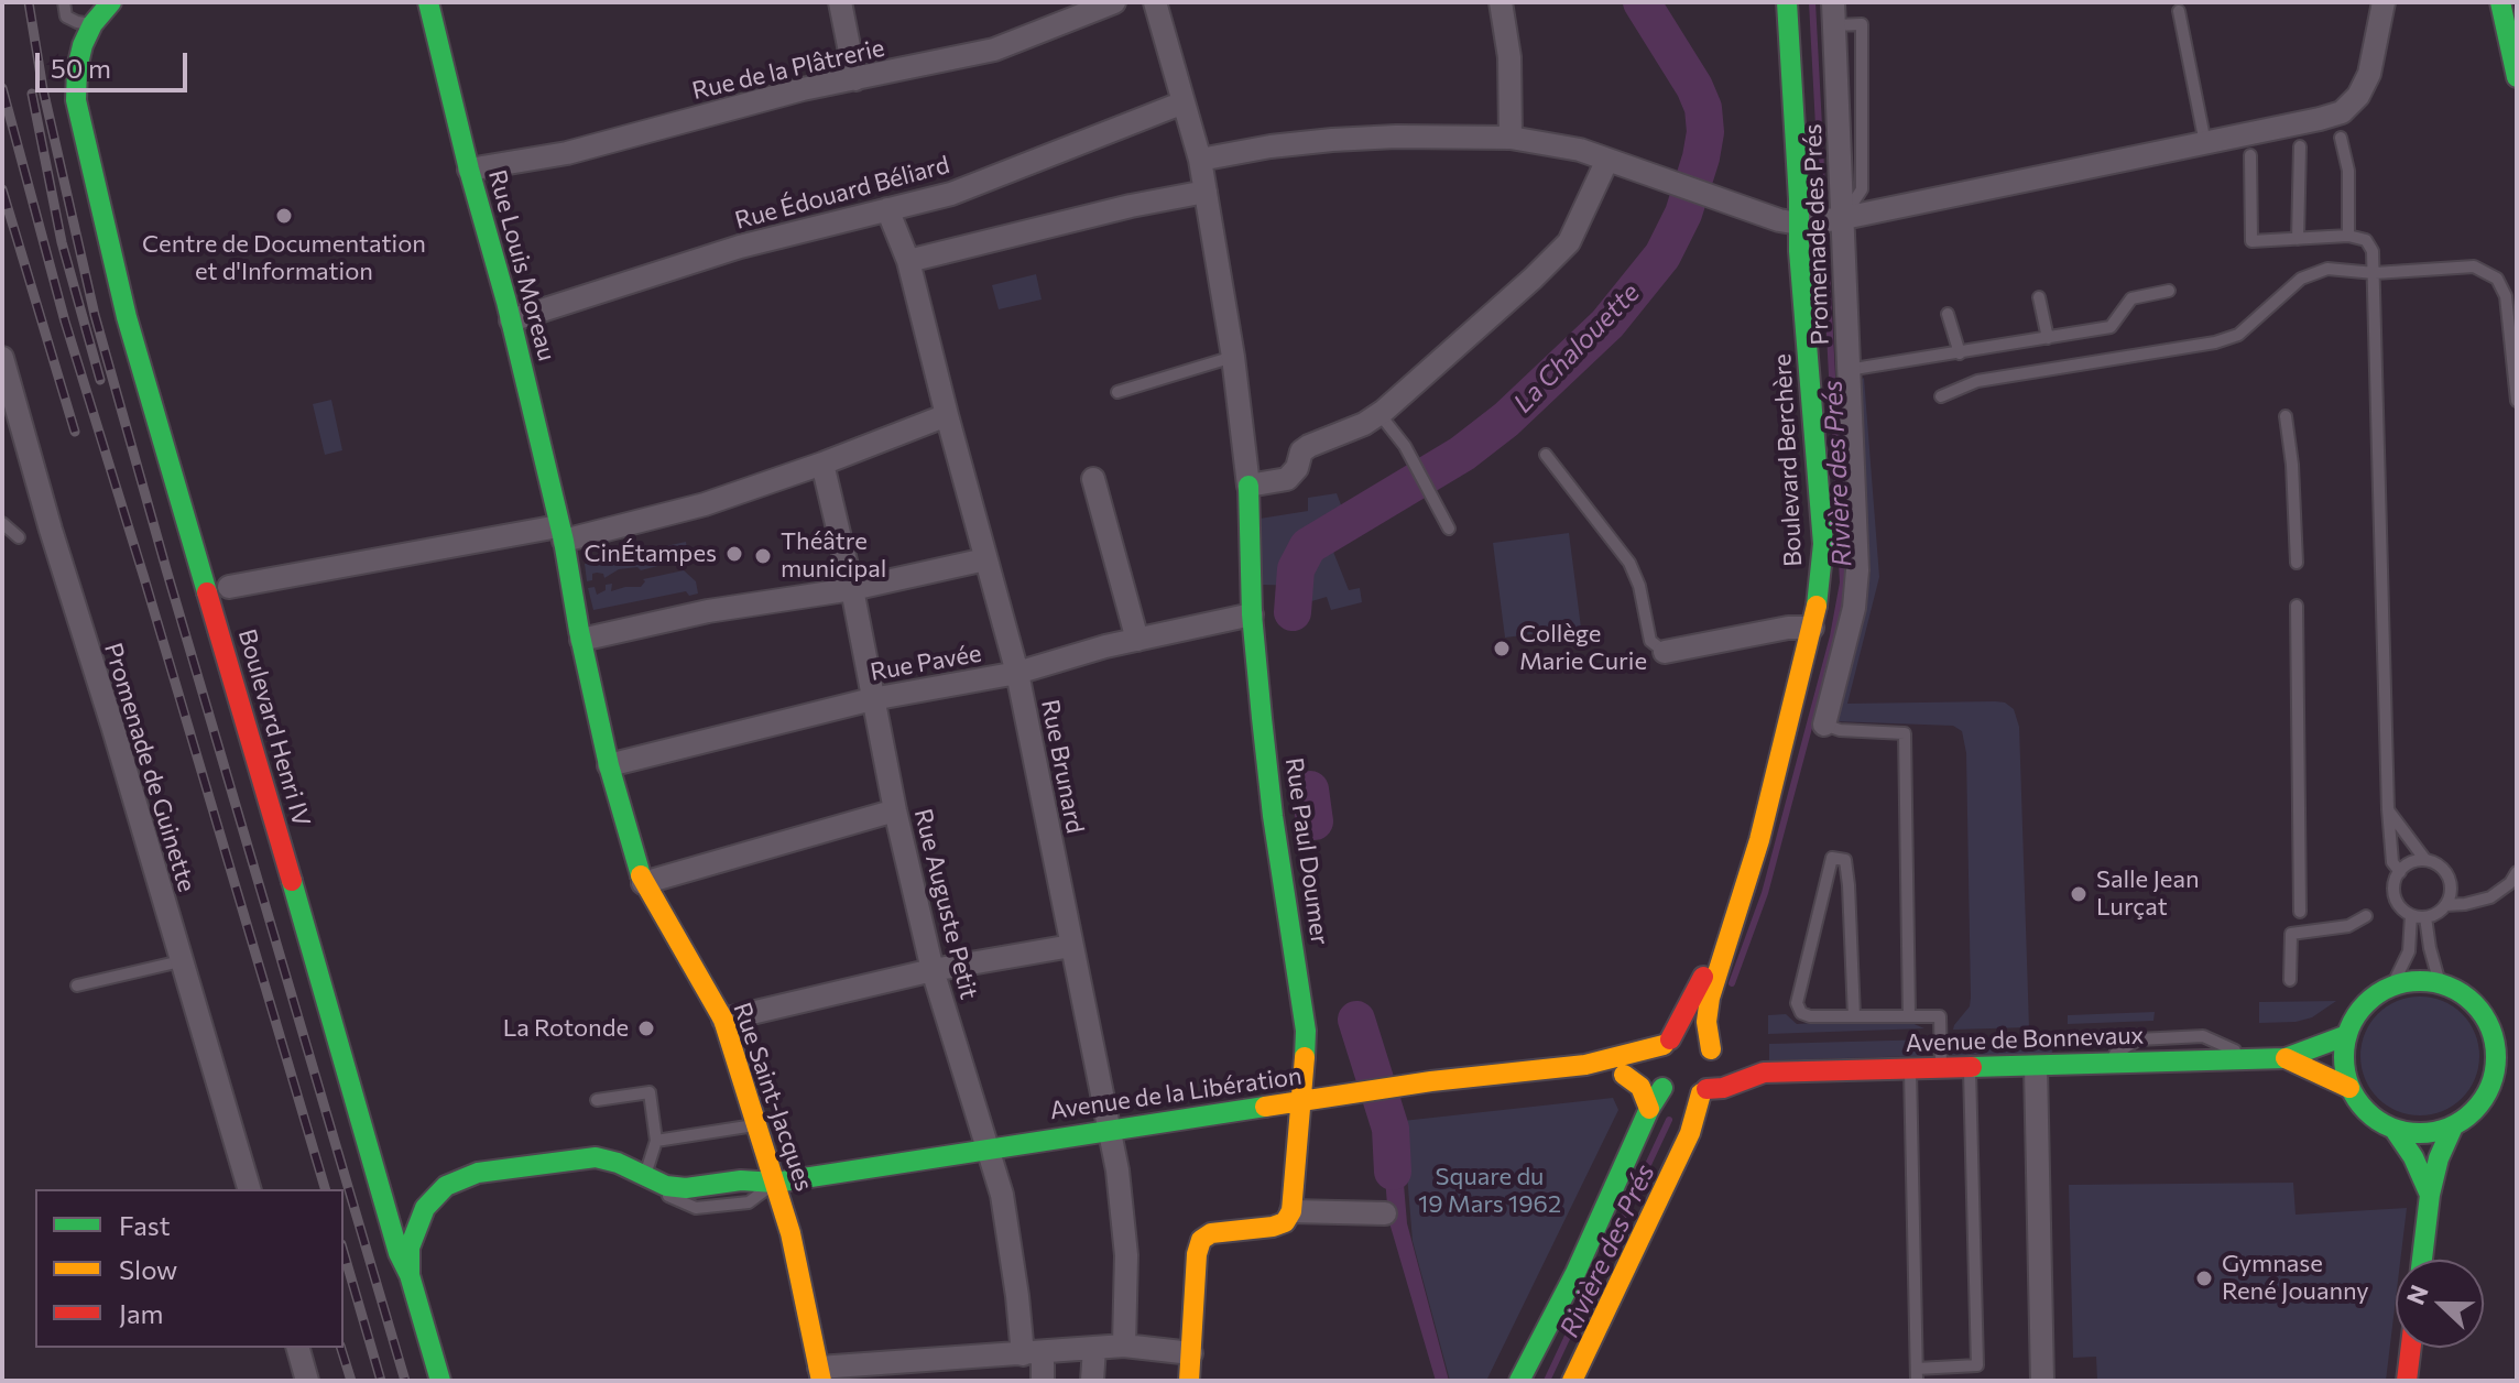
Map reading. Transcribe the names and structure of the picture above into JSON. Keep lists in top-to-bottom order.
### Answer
{
  "streets": {
    "main road": [
      "Rue Louis Moreau",
      "Boulevard Berchère",
      "Boulevard Henri IV",
      "Rue Paul Doumer",
      "Avenue de Bonnevaux",
      "Avenue de la Libération",
      "Rue Saint-Jacques"
    ],
    "street": [
      "Rue de la Plâtrerie",
      "Rue Édouard Béliard",
      "Promenade des Prés",
      "Rue Pavée",
      "Rue Brunard",
      "Promenade de Guinette",
      "Rue Auguste Petit"
    ]
  },
  "crossings": [
    ["Rue de la Plâtrerie", "Rue Louis Moreau"],
    ["Rue Édouard Béliard", "Rue Louis Moreau"],
    ["Rue Édouard Béliard", "Rue Brunard"],
    ["Rue Louis Moreau", "Rue Saint-Jacques"],
    ["Boulevard Berchère", "Avenue de Bonnevaux"],
    ["Boulevard Berchère", "Avenue de la Libération"],
    ["Rue Pavée", "Rue Brunard"],
    ["Rue Pavée", "Rue Paul Doumer"],
    ["Rue Pavée", "Rue Auguste Petit"],
    ["Rue Pavée", "Rue Saint-Jacques"],
    ["Rue Brunard", "Avenue de la Libération"],
    ["Rue Paul Doumer", "Avenue de la Libération"],
    ["Rue Auguste Petit", "Avenue de la Libération"],
    ["Avenue de Bonnevaux", "Avenue de la Libération"],
    ["Avenue de la Libération", "Rue Saint-Jacques"]
  ],
  "water": ["La Chalouette", "Rivière des Prés"],
  "parks": ["Square du 19 Mars 1962"],
  "places": [
    "Centre de Documentation et d'Information",
    "CinÉtampes",
    "Théâtre municipal",
    "Collège Marie Curie",
    "Salle Jean Lurçat",
    "La Rotonde",
    "Gymnase René Jouanny"
  ],
  "legend": ["Fast", "Slow", "Jam"],
  "scale_bar": "50 m",
  "north": "left"
}
